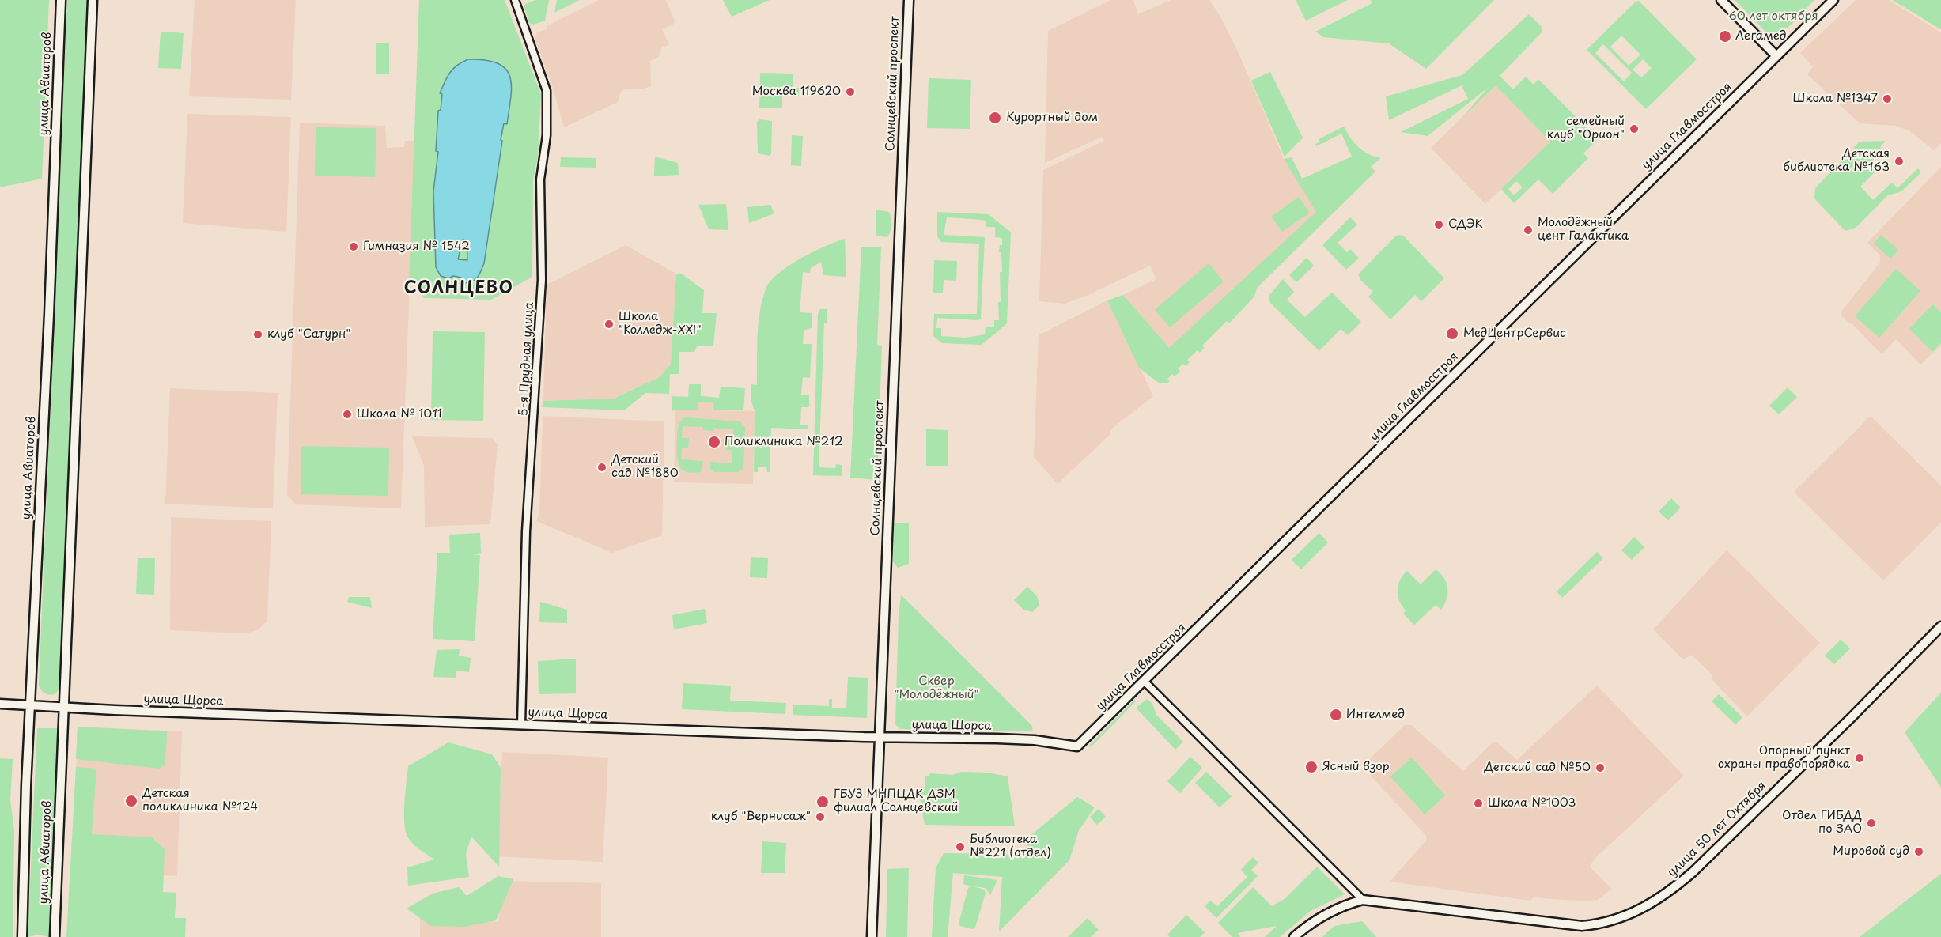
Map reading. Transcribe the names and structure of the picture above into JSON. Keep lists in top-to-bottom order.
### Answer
{
  "streets": {
    "street": [
      "улица Авиаторов",
      "Солнцевский проспект",
      "улица Главмосстроя",
      "5-я Прудная улица",
      "улица Щорса",
      "улица 50 лет Октября"
    ]
  },
  "crossings": [
    ["улица Авиаторов", "улица Щорса"],
    ["Солнцевский проспект", "улица Щорса"],
    ["улица Главмосстроя", "улица Щорса"],
    ["5-я Прудная улица", "улица Щорса"]
  ],
  "districts": ["СОЛНЦЕВО"],
  "parks": ["60 лет октября", "Сквер \"Молодёжный\""],
  "places": [
    "Легамед",
    "Москва 119620",
    "Школа №1347",
    "Курортный дом",
    "семейный клуб \"Орион\"",
    "Детская библиотека №163",
    "СДЭК",
    "Молодёжный цент Галактика",
    "Гимназия № 1542",
    "Школа \"Колледж-XXI\"",
    "МедЦентрСервис",
    "клуб \"Сатурн\"",
    "Школа № 1011",
    "Поликлиника №212",
    "Детский сад №1880",
    "Интелмед",
    "Опорный пункт охраны правопорядка",
    "Ясный взор",
    "Детский сад №50",
    "Детская поликлиника №124",
    "ГБУЗ МНПЦДК ДЗМ филиал Солнцевский",
    "Школа №1003",
    "клуб \"Вернисаж\"",
    "Отдел ГИБДД по ЗАО",
    "Библиотека №221 (отдел)",
    "Мировой суд"
  ]
}
